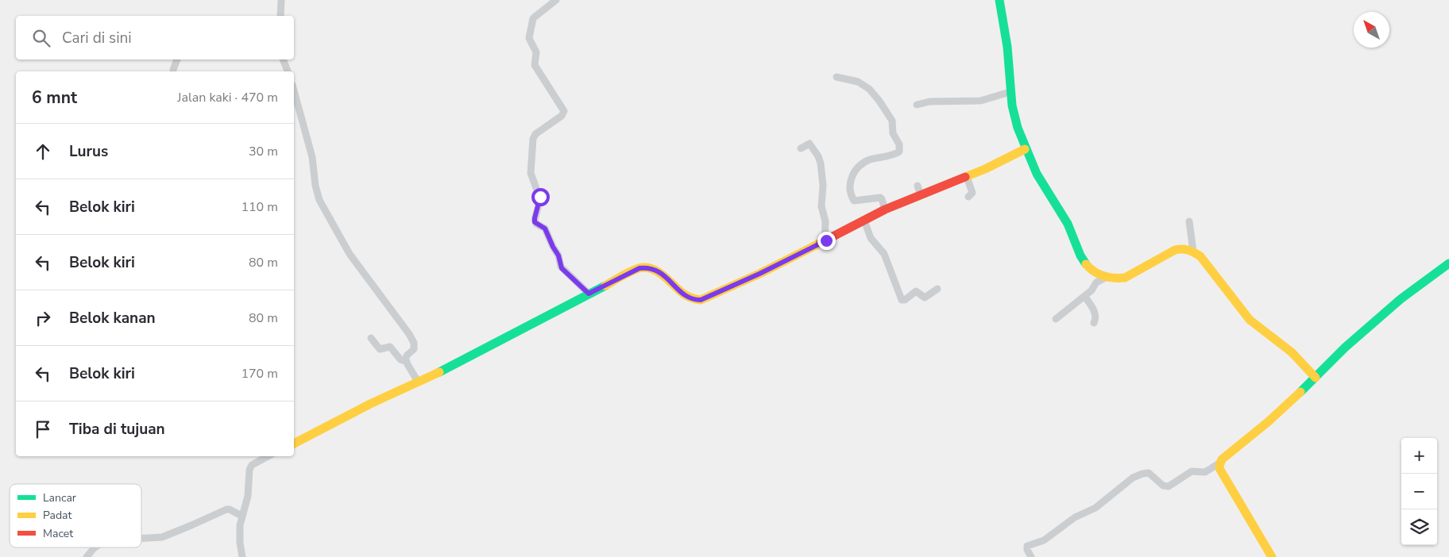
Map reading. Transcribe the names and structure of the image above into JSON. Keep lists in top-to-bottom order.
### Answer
{
  "legend": ["Lancar", "Padat", "Macet"],
  "north": "top left",
  "page": {
    "search": "Cari di sini",
    "heading": ["6 mnt", "Jalan kaki · 470 m"],
    "list": [
      ["Lurus", "30 m"],
      ["Belok kiri", "110 m"],
      ["Belok kiri", "80 m"],
      ["Belok kanan", "80 m"],
      ["Belok kiri", "170 m"],
      "Tiba di tujuan"
    ],
    "map_buttons": ["+", "−"]
  }
}
